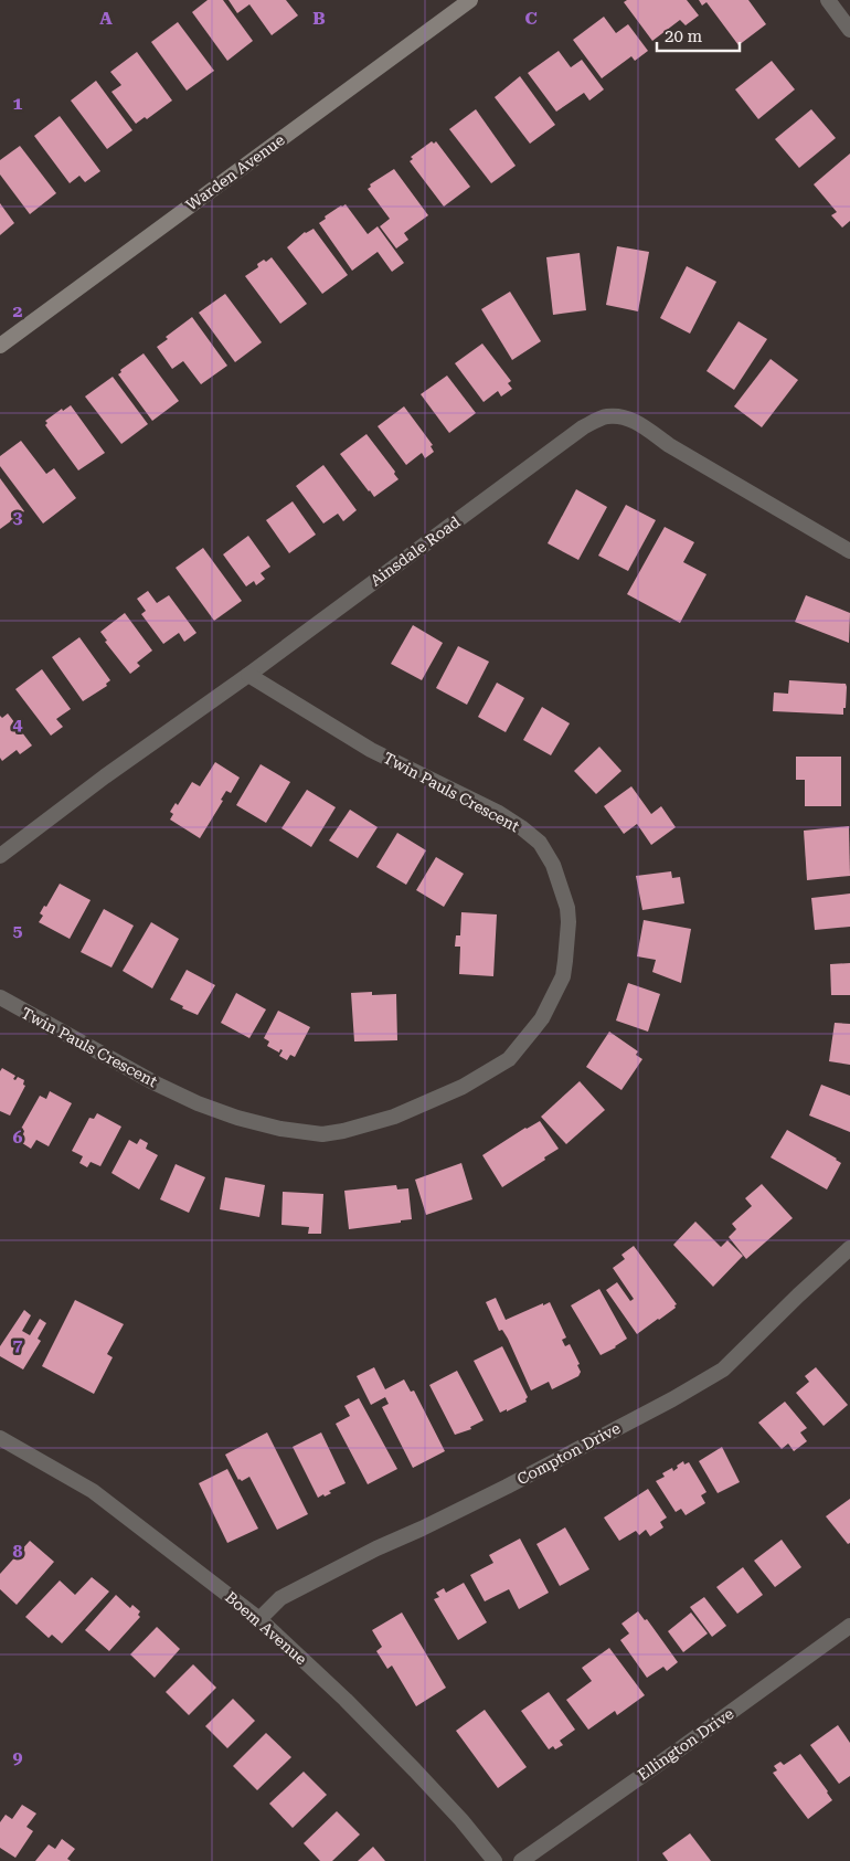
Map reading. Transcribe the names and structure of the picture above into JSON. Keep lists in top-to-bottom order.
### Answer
{
  "streets": {
    "main road": ["Warden Avenue"],
    "street": [
      "Ainsdale Road",
      "Twin Pauls Crescent",
      "Compton Drive",
      "Boem Avenue",
      "Ellington Drive"
    ]
  },
  "crossings": [
    ["Ainsdale Road", "Twin Pauls Crescent"],
    ["Compton Drive", "Boem Avenue"]
  ],
  "scale_bar": "20 m",
  "grid": {
    "columns": ["A", "B", "C"],
    "rows": [
      "1",
      "2",
      "3",
      "4",
      "5",
      "6",
      "7",
      "8",
      "9"
    ]
  }
}
